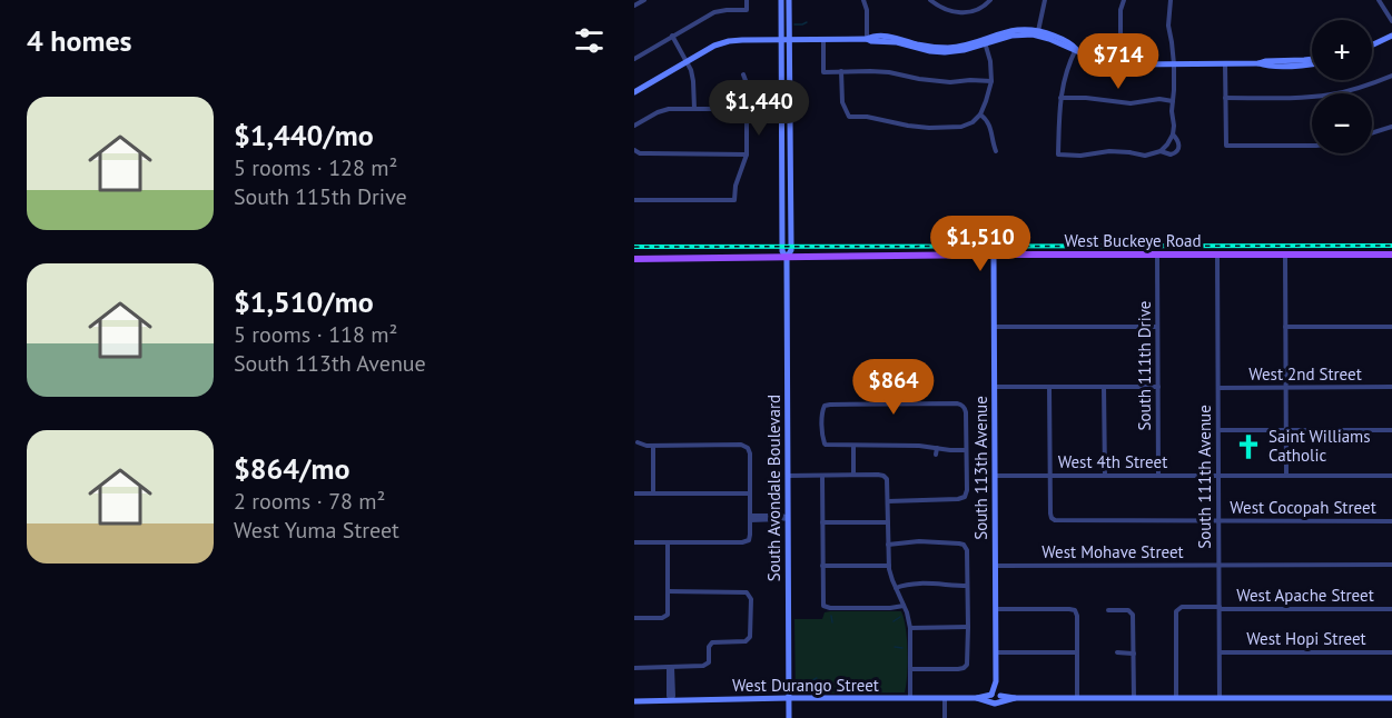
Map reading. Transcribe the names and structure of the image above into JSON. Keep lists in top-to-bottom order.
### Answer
{
  "streets": {
    "main road": ["West Buckeye Road"],
    "street": [
      "South 111th Drive",
      "West 2nd Street",
      "West 4th Street",
      "South 113th Avenue",
      "South 111th Avenue",
      "South Avondale Boulevard",
      "West Cocopah Street",
      "West Mohave Street",
      "West Apache Street",
      "West Hopi Street",
      "West Durango Street"
    ]
  },
  "crossings": [
    ["West Buckeye Road", "South 111th Drive"],
    ["West Buckeye Road", "South 113th Avenue"],
    ["West Buckeye Road", "South 111th Avenue"],
    ["West Buckeye Road", "South Avondale Boulevard"],
    ["South 111th Drive", "West 4th Street"],
    ["West 2nd Street", "South 111th Avenue"],
    ["West 4th Street", "South 113th Avenue"],
    ["West 4th Street", "South 111th Avenue"],
    ["West 4th Street", "West Cocopah Street"],
    ["South 113th Avenue", "West Mohave Street"],
    ["South 113th Avenue", "West Durango Street"],
    ["South 111th Avenue", "West Cocopah Street"],
    ["South 111th Avenue", "West Mohave Street"],
    ["South 111th Avenue", "West Apache Street"],
    ["South 111th Avenue", "West Hopi Street"],
    ["South Avondale Boulevard", "West Durango Street"]
  ],
  "places": {
    "church": ["Saint Williams Catholic"]
  },
  "page": {
    "heading": "4 homes",
    "map_buttons": ["+", "−"],
    "price": [
      "$714",
      "$1,440",
      "$1,510",
      "$864"
    ],
    "list": [
      {
        "name": "$1,440/mo",
        "note": "5 rooms · 128 m² · South 115th Drive"
      },
      {
        "name": "$1,510/mo",
        "note": "5 rooms · 118 m² · South 113th Avenue"
      },
      {
        "name": "$864/mo",
        "note": "2 rooms · 78 m² · West Yuma Street"
      }
    ]
  }
}
